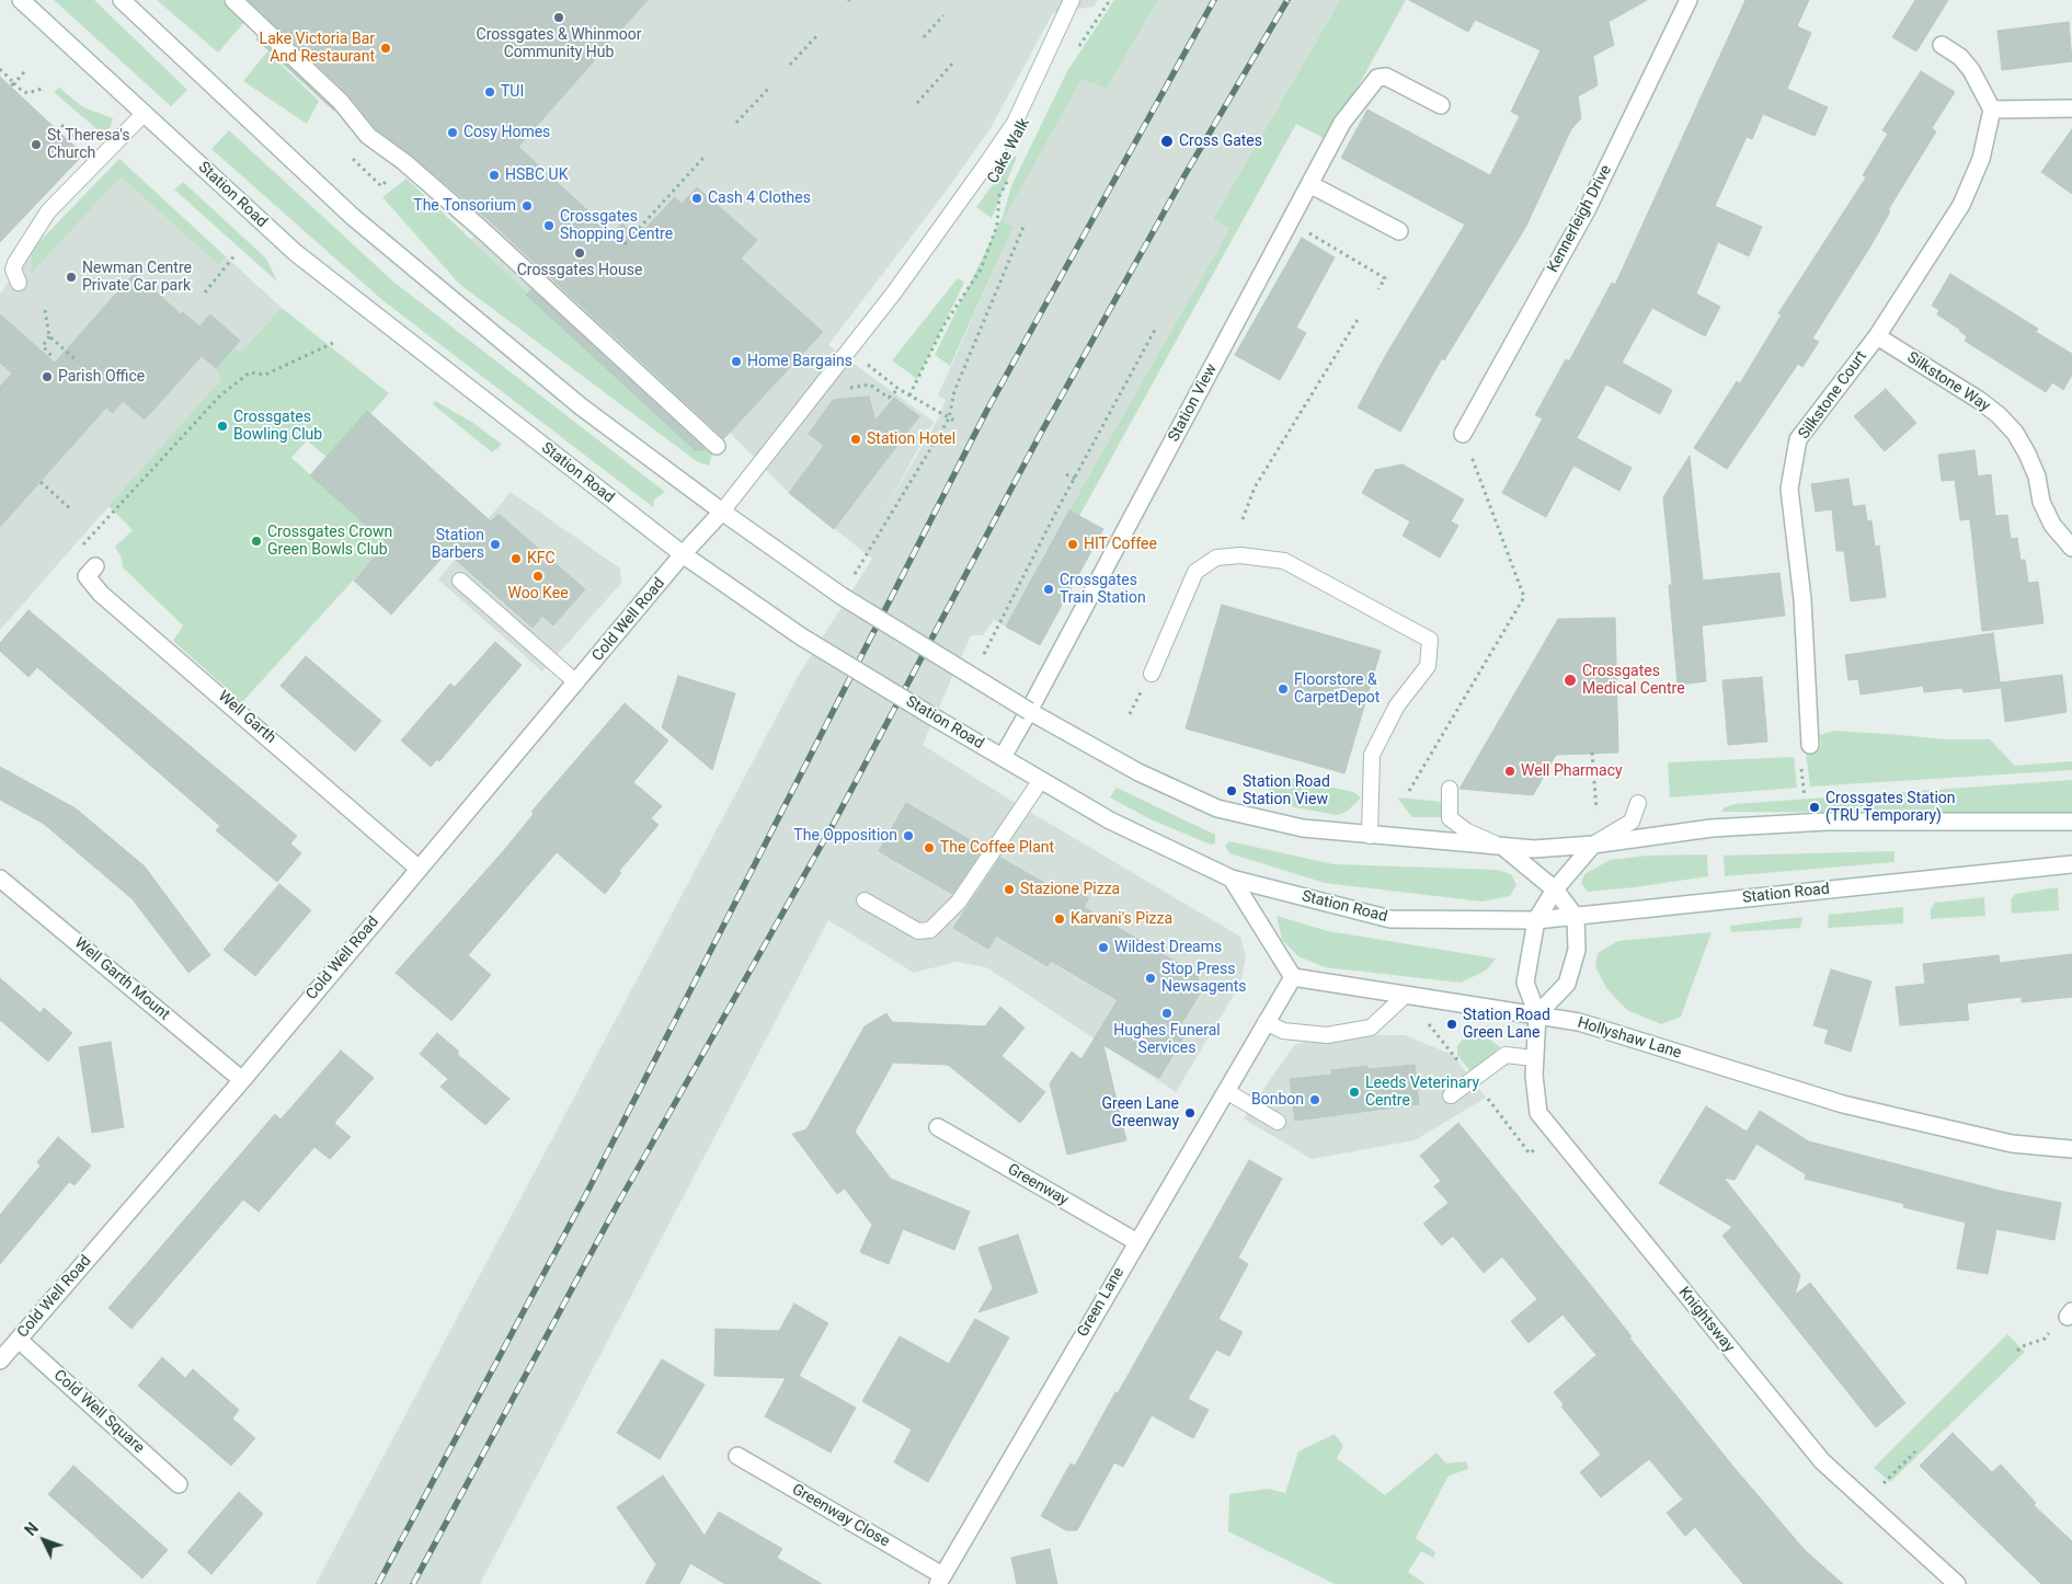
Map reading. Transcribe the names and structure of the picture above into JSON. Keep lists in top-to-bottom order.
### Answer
{
  "streets": {
    "street": [
      "Station Road",
      "Kennerleigh Drive",
      "Silkstone Way",
      "Silkstone Court",
      "Station View",
      "Cold Well Road",
      "Well Garth",
      "Well Garth Mount",
      "Hollyshaw Lane",
      "Greenway",
      "Green Lane",
      "Knightsway",
      "Cold Well Square",
      "Greenway Close"
    ],
    "path": ["Cake Walk"]
  },
  "crossings": [
    ["Station Road", "Station View"],
    ["Station Road", "Cold Well Road"],
    ["Silkstone Way", "Silkstone Court"],
    ["Cold Well Road", "Well Garth"],
    ["Cold Well Road", "Well Garth Mount"],
    ["Cold Well Road", "Cold Well Square"],
    ["Hollyshaw Lane", "Green Lane"],
    ["Hollyshaw Lane", "Knightsway"],
    ["Greenway", "Green Lane"],
    ["Green Lane", "Greenway Close"]
  ],
  "places": [
    "Crossgates & Whinmoor Community Hub",
    "Lake Victoria Bar And Restaurant",
    "TUI",
    "Cosy Homes",
    "Cross Gates",
    "St Theresa's Church",
    "HSBC UK",
    "Cash 4 Clothes",
    "The Tonsorium",
    "Crossgates Shopping Centre",
    "Crossgates House",
    "Newman Centre Private Car park",
    "Home Bargains",
    "Parish Office",
    "Crossgates Bowling Club",
    "Station Hotel",
    "Crossgates Crown Green Bowls Club",
    "Station Barbers",
    "HIT Coffee",
    "KFC",
    "Woo Kee",
    "Crossgates Train Station",
    "Crossgates Medical Centre",
    "Floorstore & CarpetDepot",
    "Well Pharmacy",
    "Station Road Station View",
    "Crossgates Station (TRU Temporary)",
    "The Opposition",
    "The Coffee Plant",
    "Stazione Pizza",
    "Karvani's Pizza",
    "Wildest Dreams",
    "Stop Press Newsagents",
    "Hughes Funeral Services",
    "Station Road Green Lane",
    "Leeds Veterinary Centre",
    "Bonbon",
    "Green Lane Greenway"
  ],
  "north": "top left"
}
